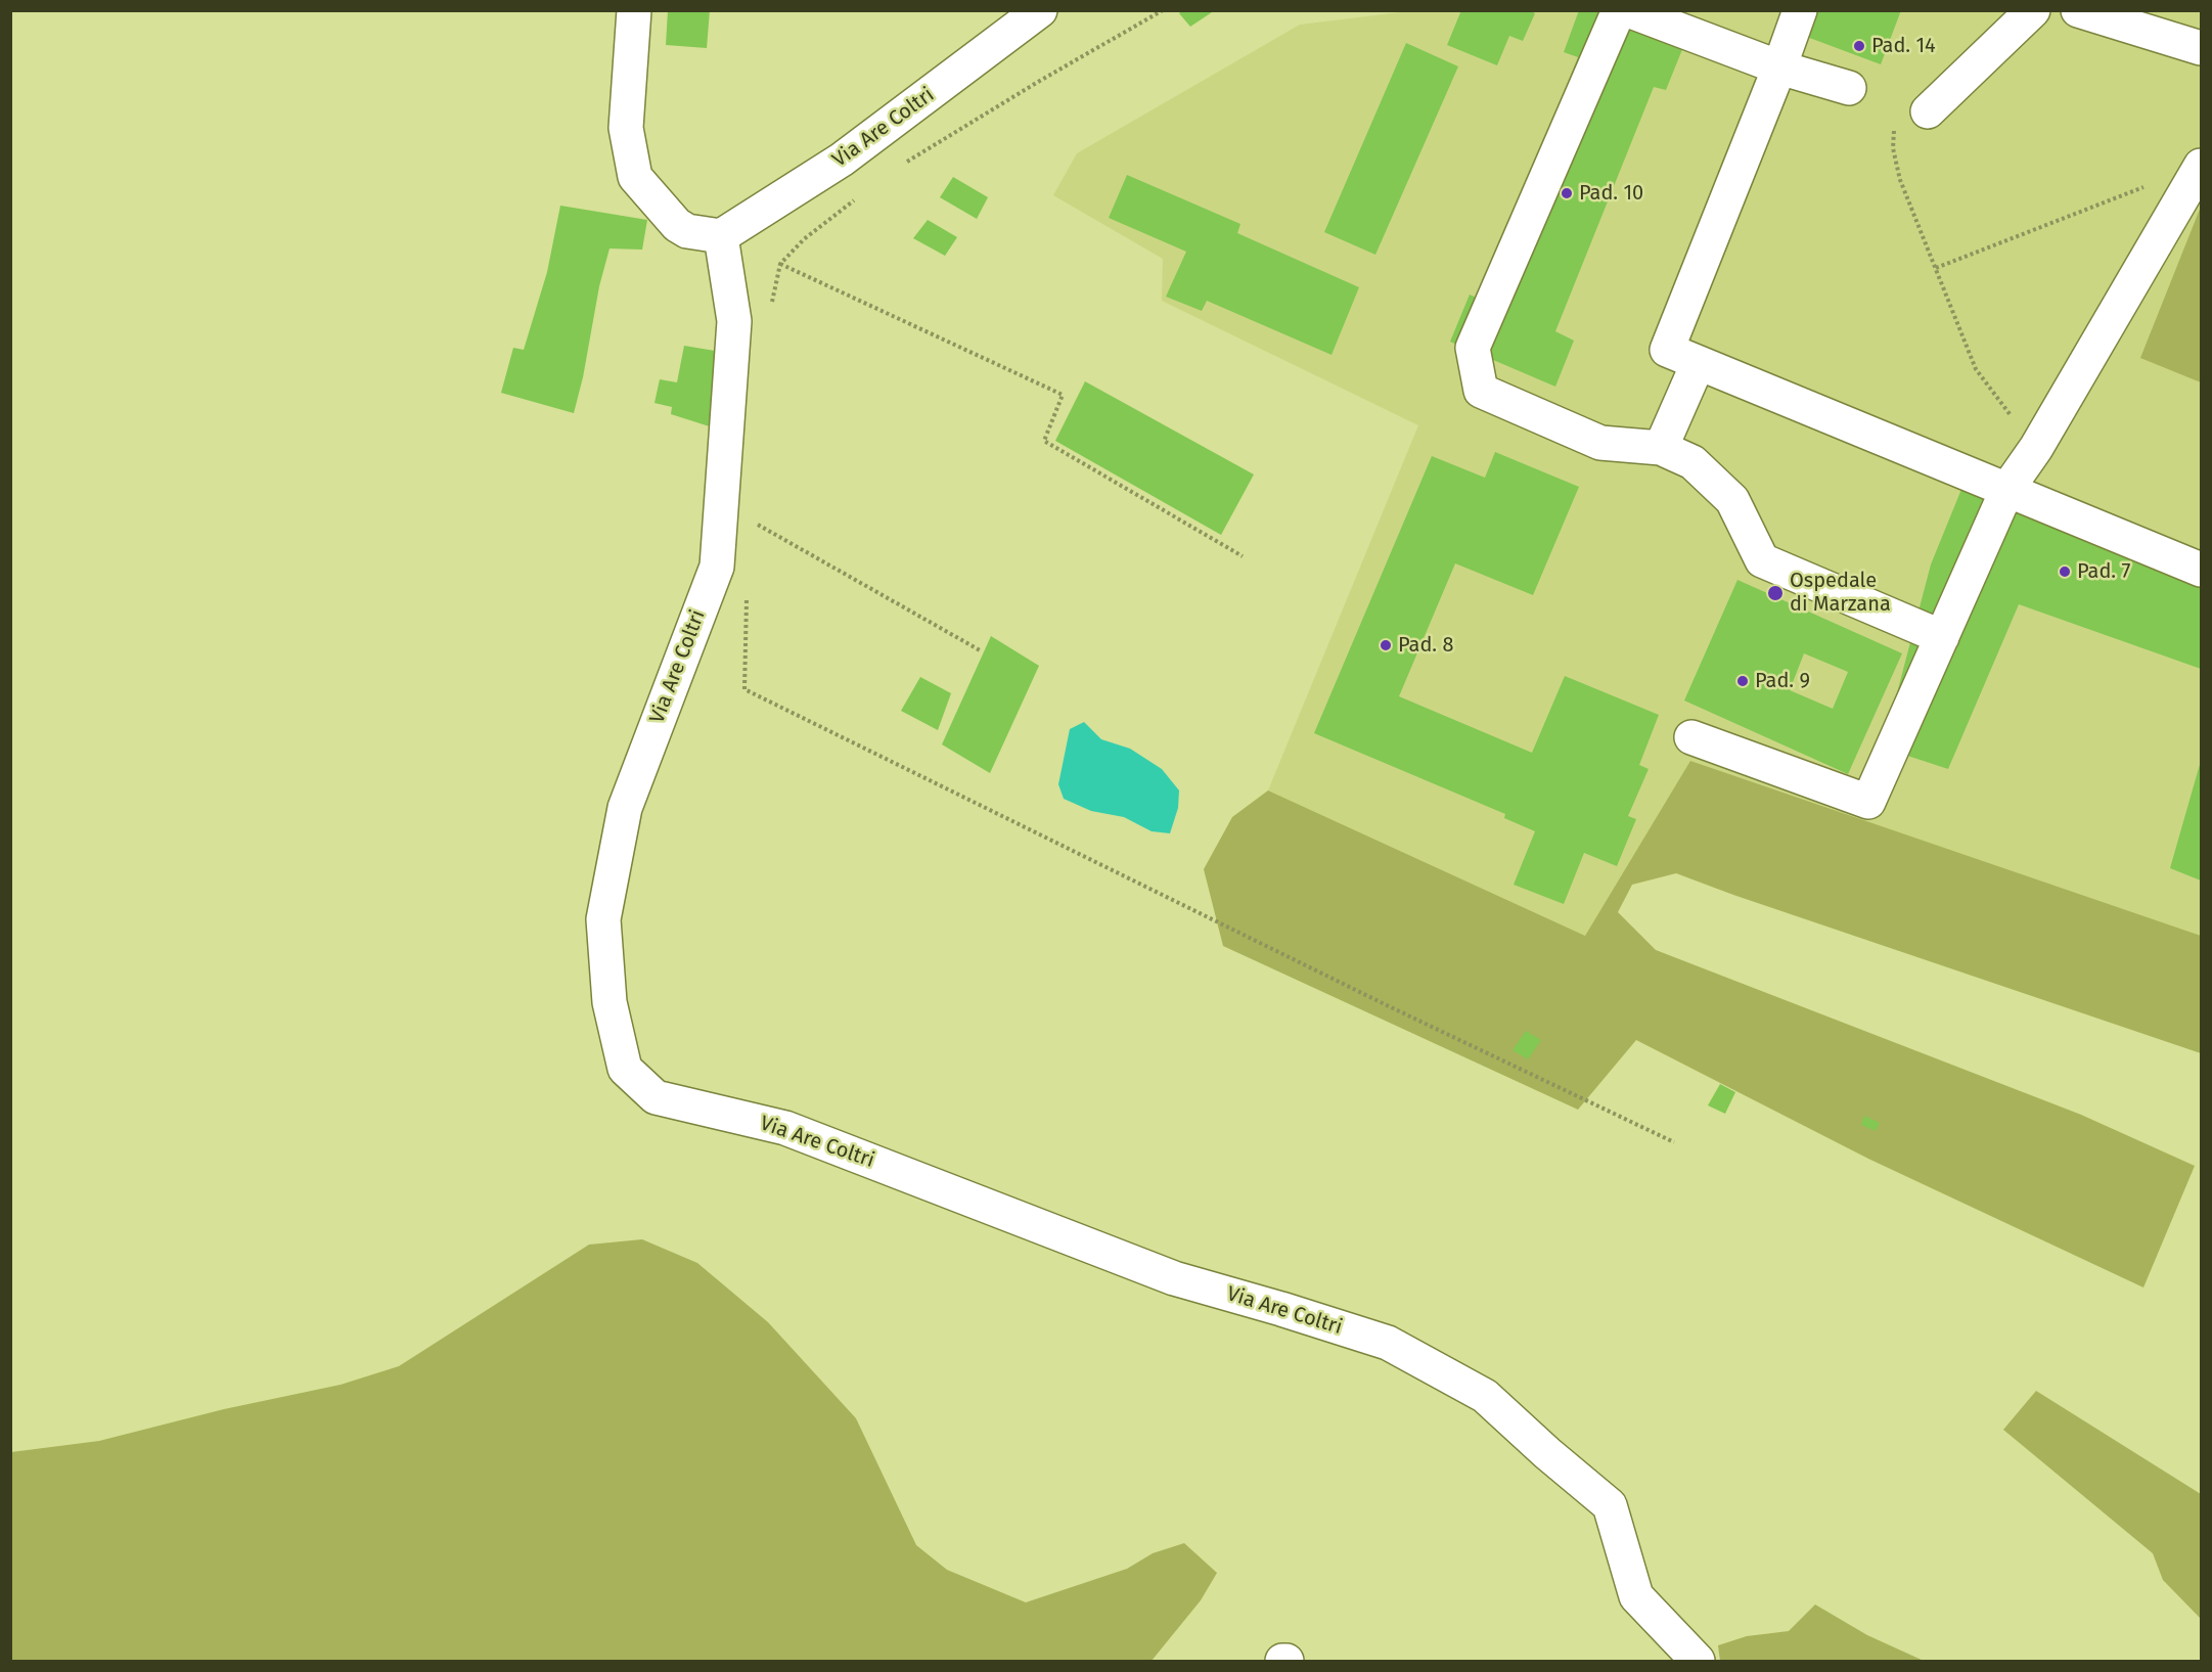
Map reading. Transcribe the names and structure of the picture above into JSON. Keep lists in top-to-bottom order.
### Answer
{
  "streets": {
    "street": ["Via Are Coltri"]
  },
  "places": [
    "Pad. 14",
    "Pad. 10",
    "Pad. 7",
    "Ospedale di Marzana",
    "Pad. 8",
    "Pad. 9"
  ]
}
